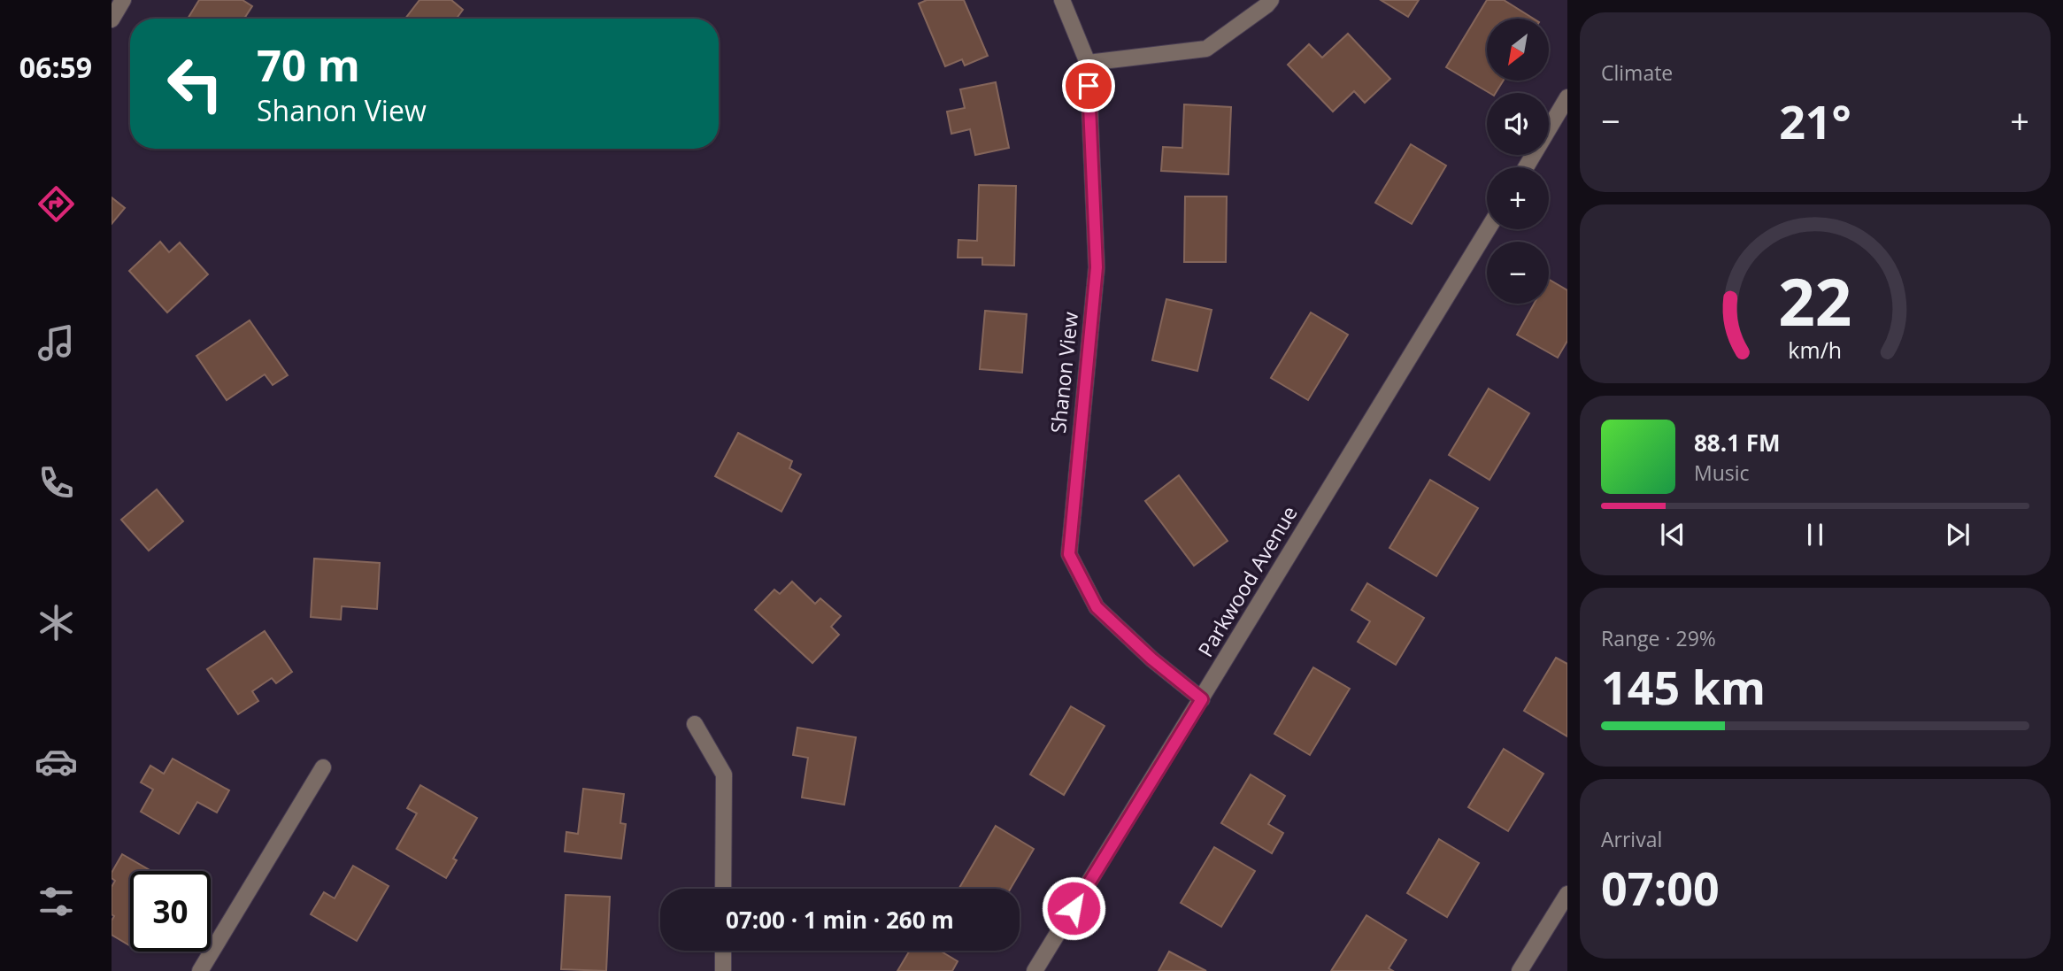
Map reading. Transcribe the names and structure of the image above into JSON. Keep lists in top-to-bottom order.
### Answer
{
  "streets": {
    "street": ["Shanon View", "Parkwood Avenue"]
  },
  "crossings": [
    ["Shanon View", "Parkwood Avenue"]
  ],
  "north": "bottom left",
  "page": {
    "tabs": "06:59",
    "tile": [
      "Climate",
      ["Range · 29%", "145 km"],
      ["Arrival", "07:00"]
    ],
    "map_buttons": ["+", "−"],
    "turn": ["70 m", "Shanon View"],
    "heat": ["−", "21°", "+"],
    "song": ["88.1 FM", "Music"],
    "limit": "30",
    "trip": "07:00 · 1 min · 260 m",
    "gauge": ["22", "km/h"]
  }
}
